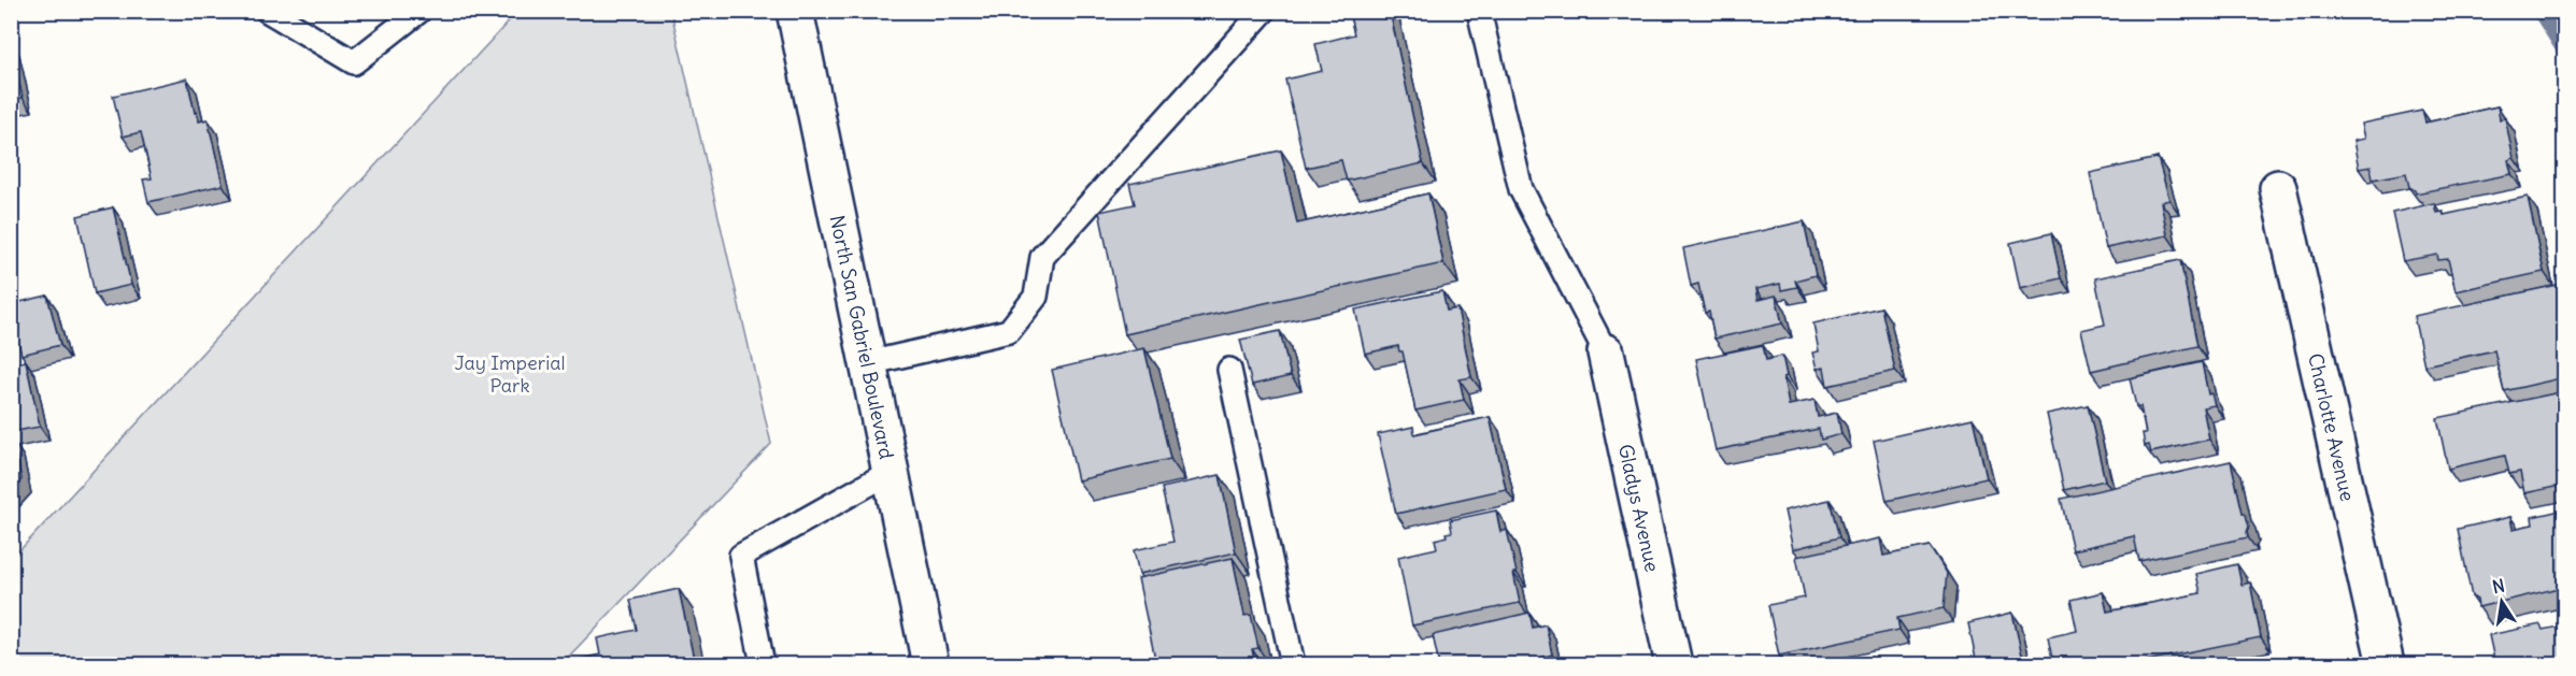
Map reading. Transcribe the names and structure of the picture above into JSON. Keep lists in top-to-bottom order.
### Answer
{
  "streets": {
    "street": ["North San Gabriel Boulevard", "Charlotte Avenue", "Gladys Avenue"]
  },
  "parks": ["Jay Imperial Park"],
  "north": "top"
}
